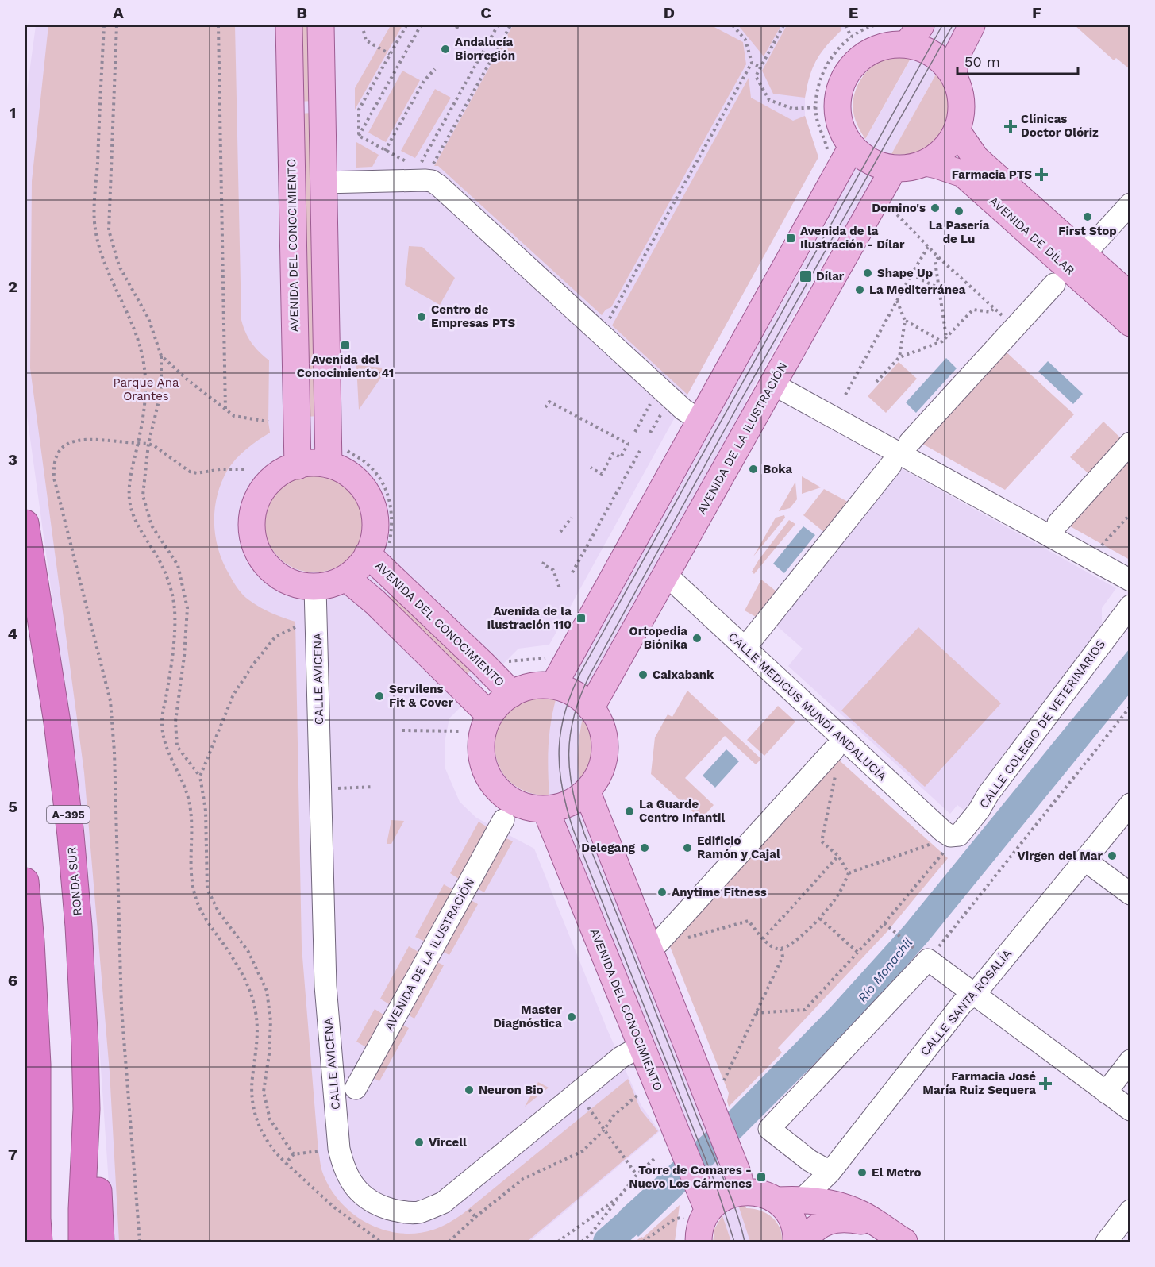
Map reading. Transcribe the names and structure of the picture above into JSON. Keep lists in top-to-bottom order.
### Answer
{
  "streets": {
    "highway": ["A-395", "RONDA SUR"],
    "main road": ["AVENIDA DE DÍLAR", "AVENIDA DEL CONOCIMIENTO", "AVENIDA DE LA ILUSTRACIÓN"],
    "street": [
      "CALLE AVICENA",
      "CALLE MEDICUS MUNDI ANDALUCÍA",
      "CALLE COLEGIO DE VETERINARIOS",
      "CALLE SANTA ROSALÍA"
    ]
  },
  "crossings": [
    ["AVENIDA DE DÍLAR", "AVENIDA DE LA ILUSTRACIÓN"],
    ["AVENIDA DEL CONOCIMIENTO", "AVENIDA DE LA ILUSTRACIÓN"],
    ["AVENIDA DEL CONOCIMIENTO", "CALLE AVICENA"],
    ["AVENIDA DE LA ILUSTRACIÓN", "CALLE MEDICUS MUNDI ANDALUCÍA"],
    ["CALLE MEDICUS MUNDI ANDALUCÍA", "CALLE COLEGIO DE VETERINARIOS"]
  ],
  "water": ["Río Monachil"],
  "parks": ["Parque Ana Orantes"],
  "places": {
    "other": [
      "Andalucía Biorregión",
      "Domino's",
      "La Pasería de Lu",
      "First Stop",
      "Shape Up",
      "La Mediterránea",
      "Centro de Empresas PTS",
      "Boka",
      "Ortopedia Biónika",
      "Caixabank",
      "Servilens Fit & Cover",
      "La Guarde Centro Infantil",
      "Delegang",
      "Edificio Ramón y Cajal",
      "Virgen del Mar",
      "Anytime Fitness",
      "Master Diagnóstica",
      "Neuron Bio",
      "Vircell",
      "El Metro"
    ],
    "health": ["Clínicas Doctor Olóriz", "Farmacia PTS", "Farmacia José María Ruiz Sequera"],
    "transit": [
      "Avenida de la Ilustración - Dílar",
      "Dílar",
      "Avenida del Conocimiento 41",
      "Avenida de la Ilustración 110",
      "Torre de Comares - Nuevo Los Cármenes"
    ]
  },
  "scale_bar": "50 m",
  "grid": {
    "columns": [
      "A",
      "B",
      "C",
      "D",
      "E",
      "F"
    ],
    "rows": [
      "1",
      "2",
      "3",
      "4",
      "5",
      "6",
      "7"
    ]
  }
}
